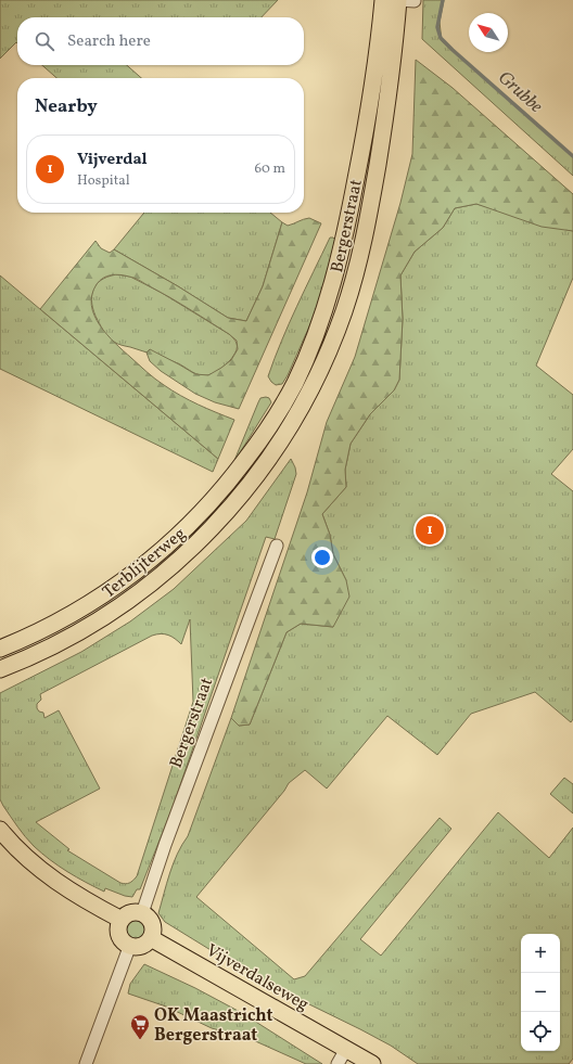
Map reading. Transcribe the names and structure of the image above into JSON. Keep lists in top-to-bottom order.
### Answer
{
  "streets": {
    "main road": ["Bergerstraat", "Terblijterweg", "Vijverdalseweg"]
  },
  "crossings": [
    ["Bergerstraat", "Terblijterweg"],
    ["Bergerstraat", "Vijverdalseweg"]
  ],
  "water": ["Grubbe"],
  "places": {
    "supermarket": ["OK Maastricht Bergerstraat"]
  },
  "north": "top left",
  "page": {
    "search": "Search here",
    "heading": "Nearby",
    "list": [
      {
        "mark": "1",
        "name": "Vijverdal",
        "note": "Hospital",
        "value": "60 m"
      }
    ],
    "pins": "1",
    "map_buttons": ["+", "−"]
  }
}
